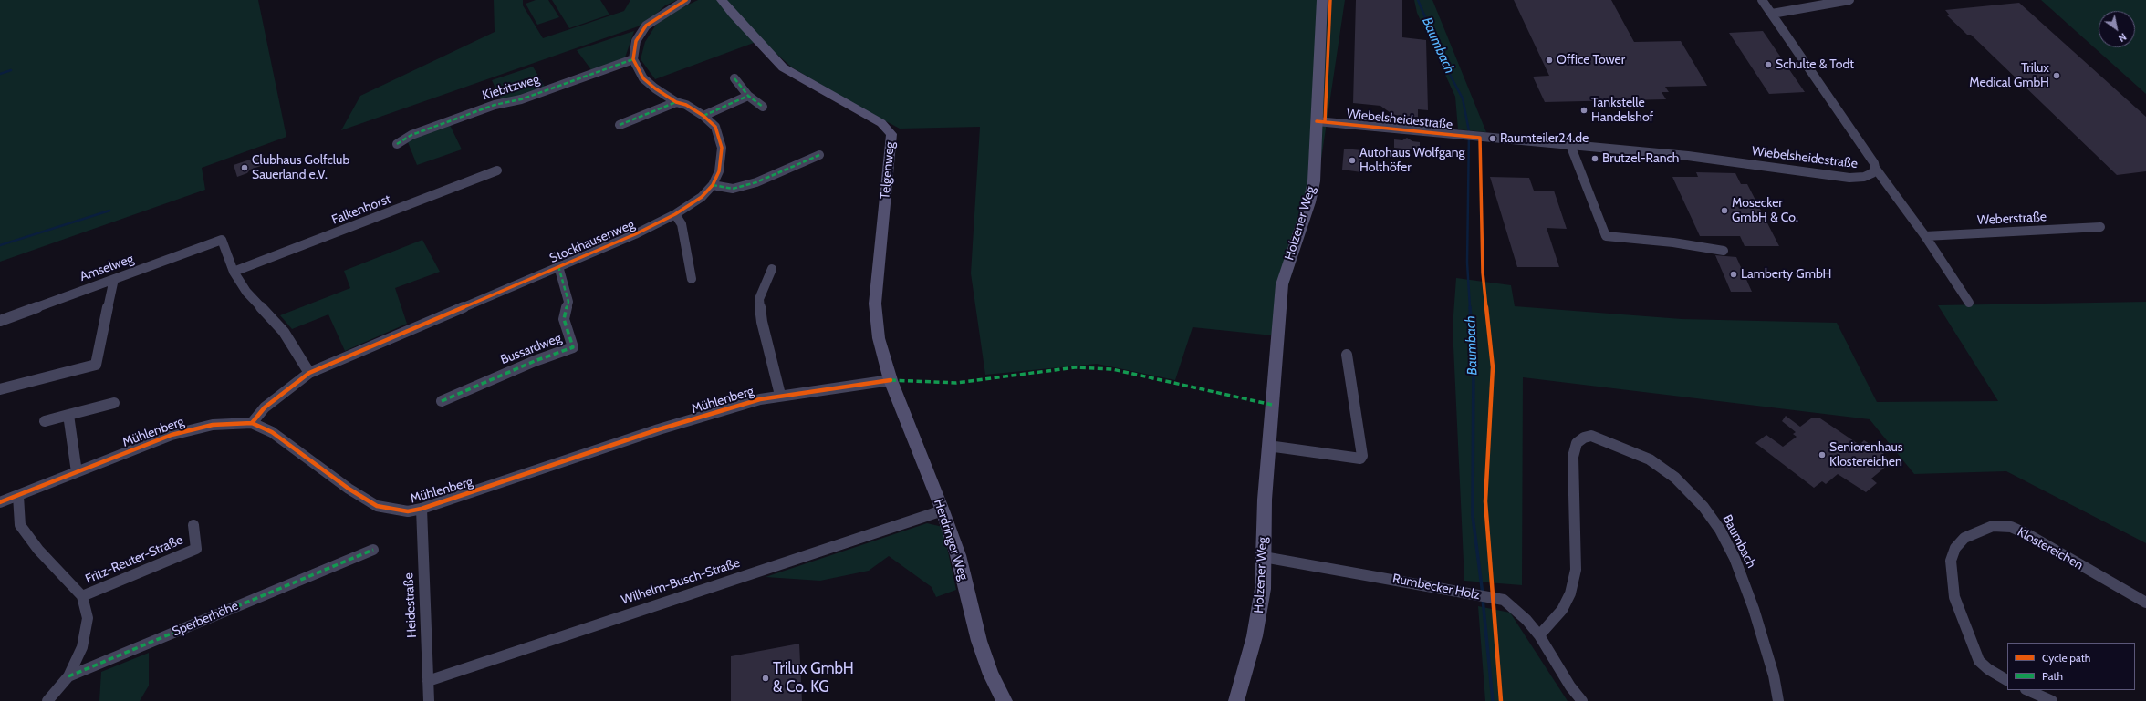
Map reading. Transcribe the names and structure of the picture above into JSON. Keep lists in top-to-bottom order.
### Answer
{
  "streets": {
    "main road": ["Telgenweg", "Holzener Weg", "Herdringer Weg"],
    "street": [
      "Kiebitzweg",
      "Wiebelsheidestraße",
      "Falkenhorst",
      "Weberstraße",
      "Stockhausenweg",
      "Amselweg",
      "Bussardweg",
      "Mühlenberg",
      "Baumbach",
      "Klostereichen",
      "Fritz-Reuter-Straße",
      "Wilhelm-Busch-Straße",
      "Rumbecker Holz",
      "Heidestraße",
      "Sperberhöhe"
    ]
  },
  "crossings": [
    ["Kiebitzweg", "Stockhausenweg"],
    ["Wiebelsheidestraße", "Holzener Weg"],
    ["Telgenweg", "Mühlenberg"],
    ["Telgenweg", "Herdringer Weg"],
    ["Falkenhorst", "Amselweg"],
    ["Holzener Weg", "Rumbecker Holz"],
    ["Stockhausenweg", "Bussardweg"],
    ["Stockhausenweg", "Mühlenberg"],
    ["Mühlenberg", "Herdringer Weg"],
    ["Mühlenberg", "Fritz-Reuter-Straße"],
    ["Mühlenberg", "Heidestraße"],
    ["Herdringer Weg", "Wilhelm-Busch-Straße"],
    ["Baumbach", "Rumbecker Holz"],
    ["Fritz-Reuter-Straße", "Sperberhöhe"],
    ["Wilhelm-Busch-Straße", "Heidestraße"]
  ],
  "water": ["Baumbach"],
  "places": [
    "Office Tower",
    "Schulte & Todt",
    "Trilux Medical GmbH",
    "Tankstelle Handelshof",
    "Raumteiler24.de",
    "Brutzel-Ranch",
    "Autohaus Wolfgang Holthöfer",
    "Clubhaus Golfclub Sauerland e.V.",
    "Mosecker GmbH & Co.",
    "Lamberty GmbH",
    "Seniorenhaus Klostereichen",
    "Trilux GmbH & Co. KG"
  ],
  "legend": ["Cycle path", "Path"],
  "north": "bottom right"
}
